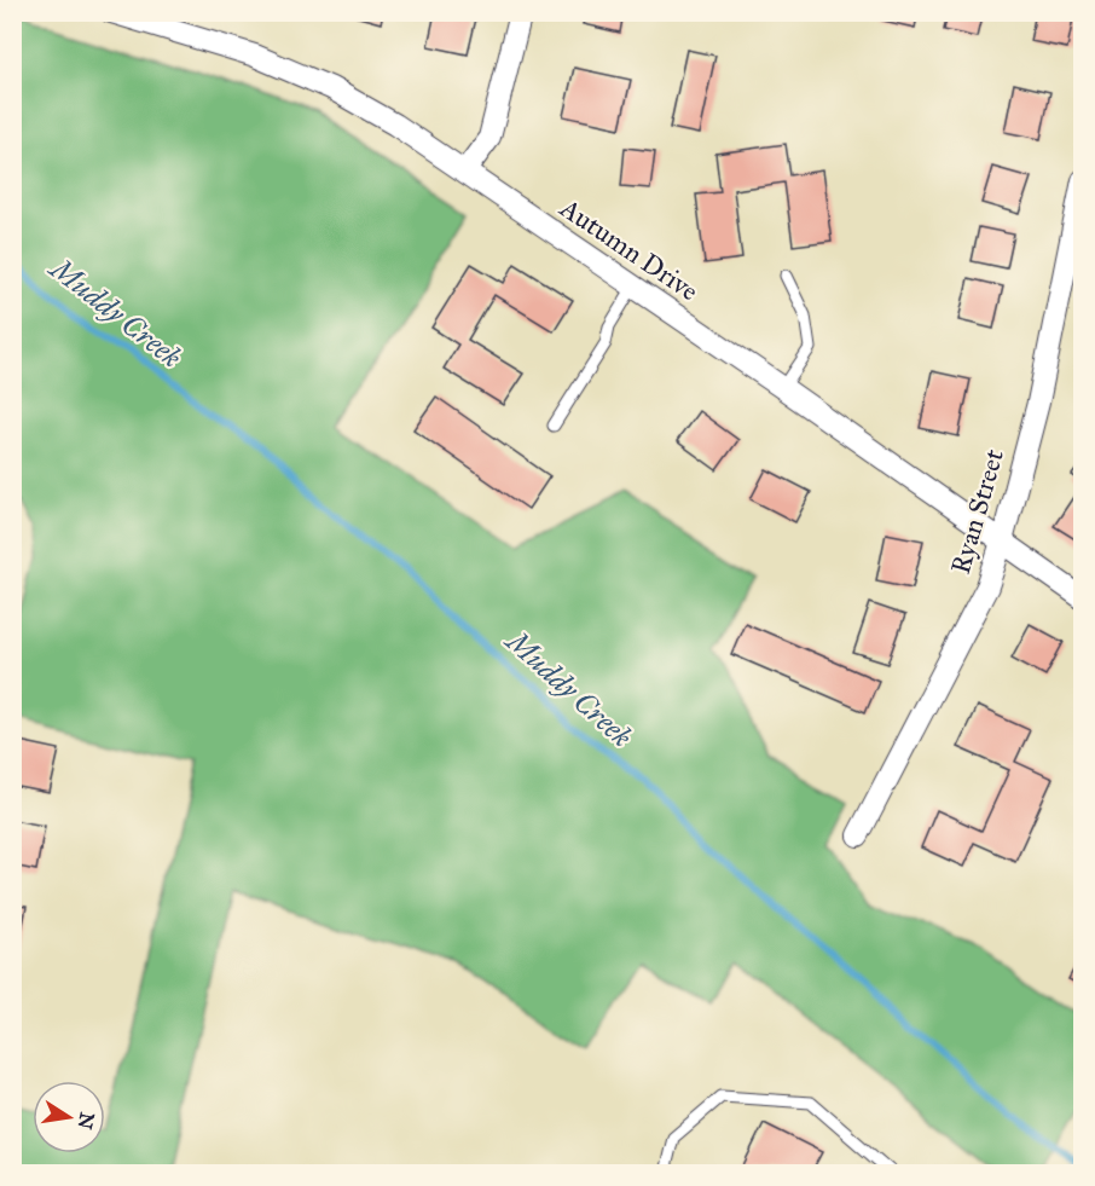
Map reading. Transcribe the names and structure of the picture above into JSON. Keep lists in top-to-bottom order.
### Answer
{
  "streets": {
    "street": ["Autumn Drive", "Ryan Street"]
  },
  "crossings": [
    ["Autumn Drive", "Ryan Street"]
  ],
  "water": ["Muddy Creek"],
  "north": "right"
}
